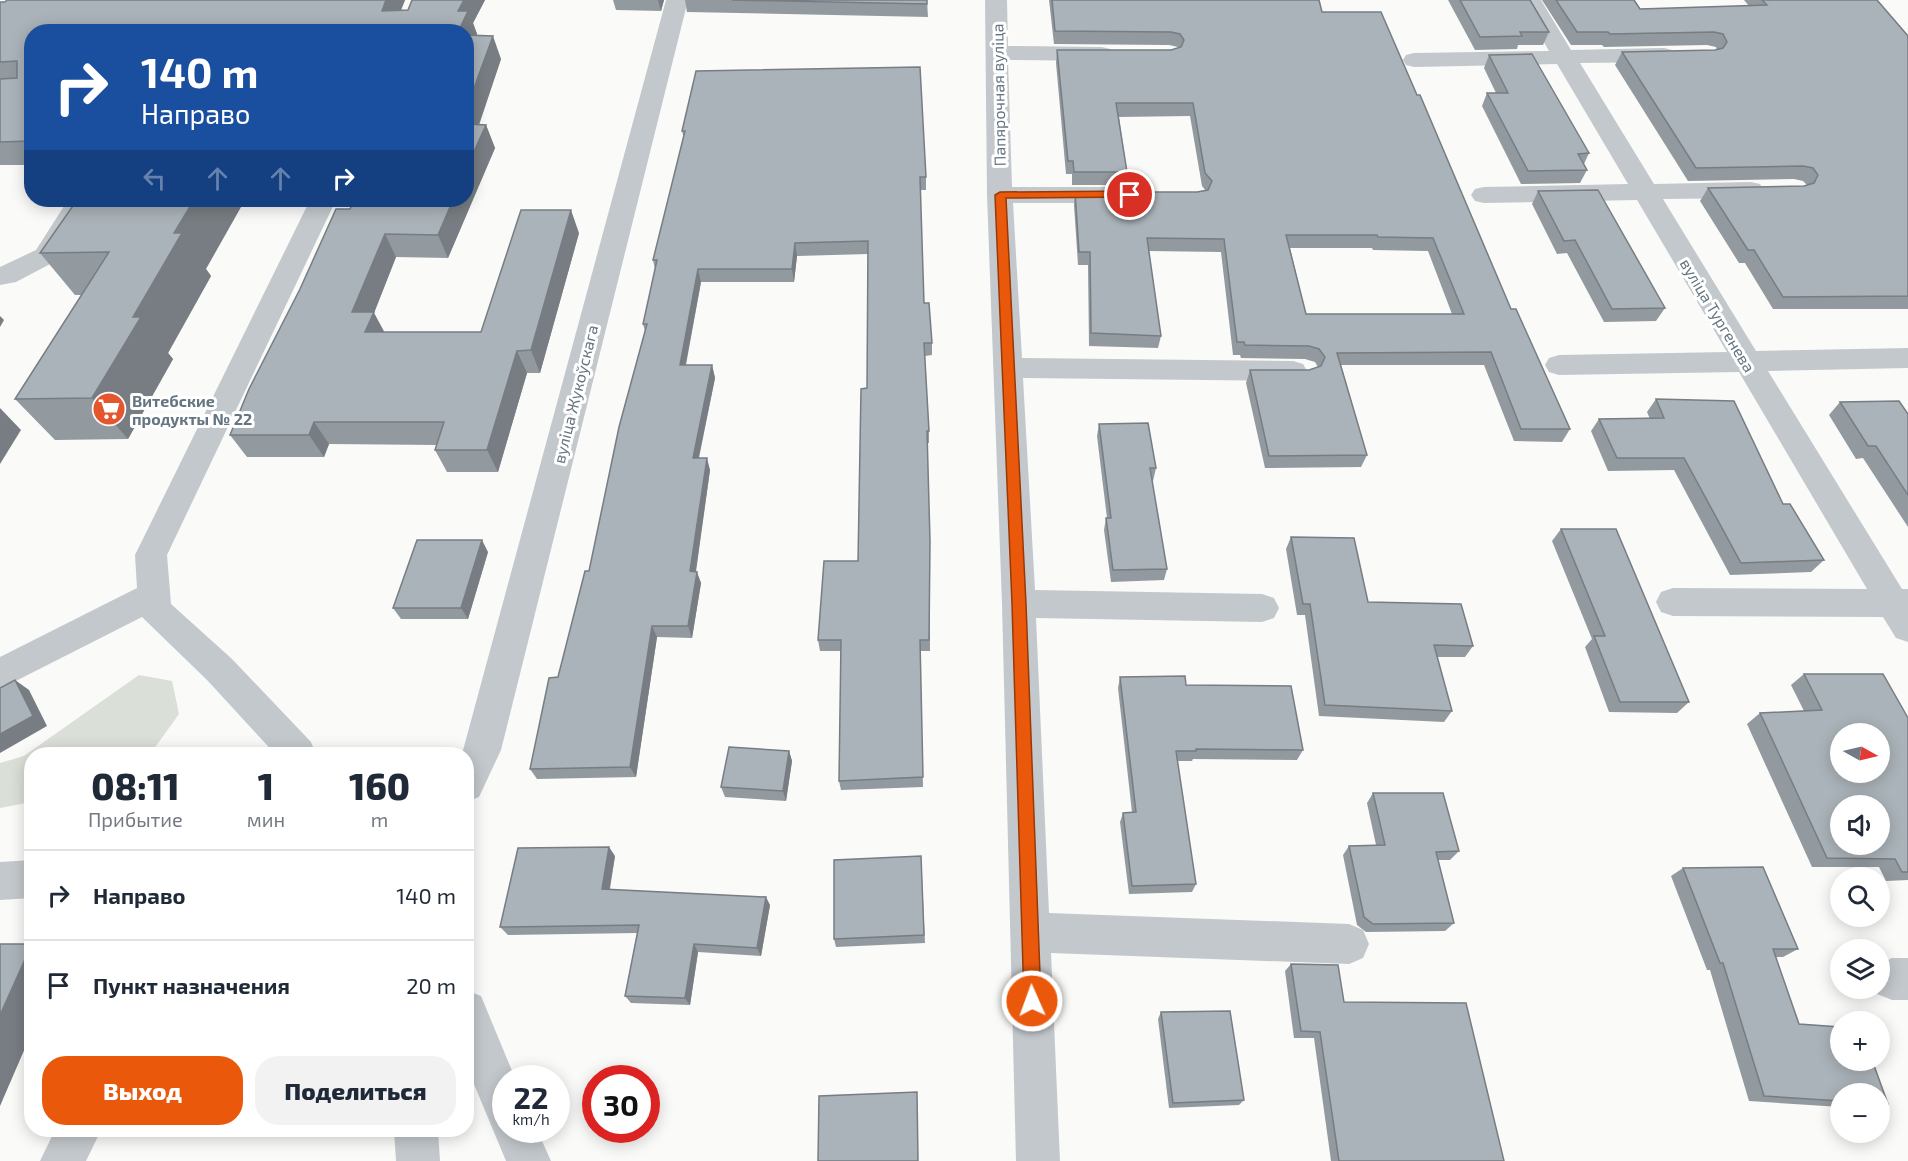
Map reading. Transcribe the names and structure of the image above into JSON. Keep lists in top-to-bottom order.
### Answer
{
  "streets": {
    "street": ["Папярочная вуліца", "вуліца Тургенева", "вуліца Жукоўскага"]
  },
  "places": {
    "supermarket": ["Витебские продукты № 22"]
  },
  "north": "right",
  "page": {
    "turn": ["140 m", "Направо"],
    "map_buttons": ["+", "−"],
    "eta": [
      "08:11",
      "Прибытие",
      "1",
      "мин",
      "160",
      "m"
    ],
    "list": [
      {
        "name": "Направо",
        "value": "140 m"
      },
      {
        "name": "Пункт назначения",
        "value": "20 m"
      }
    ],
    "buttons": ["Выход", "Поделиться"],
    "speed": "22 km/h",
    "limit": "30"
  }
}
